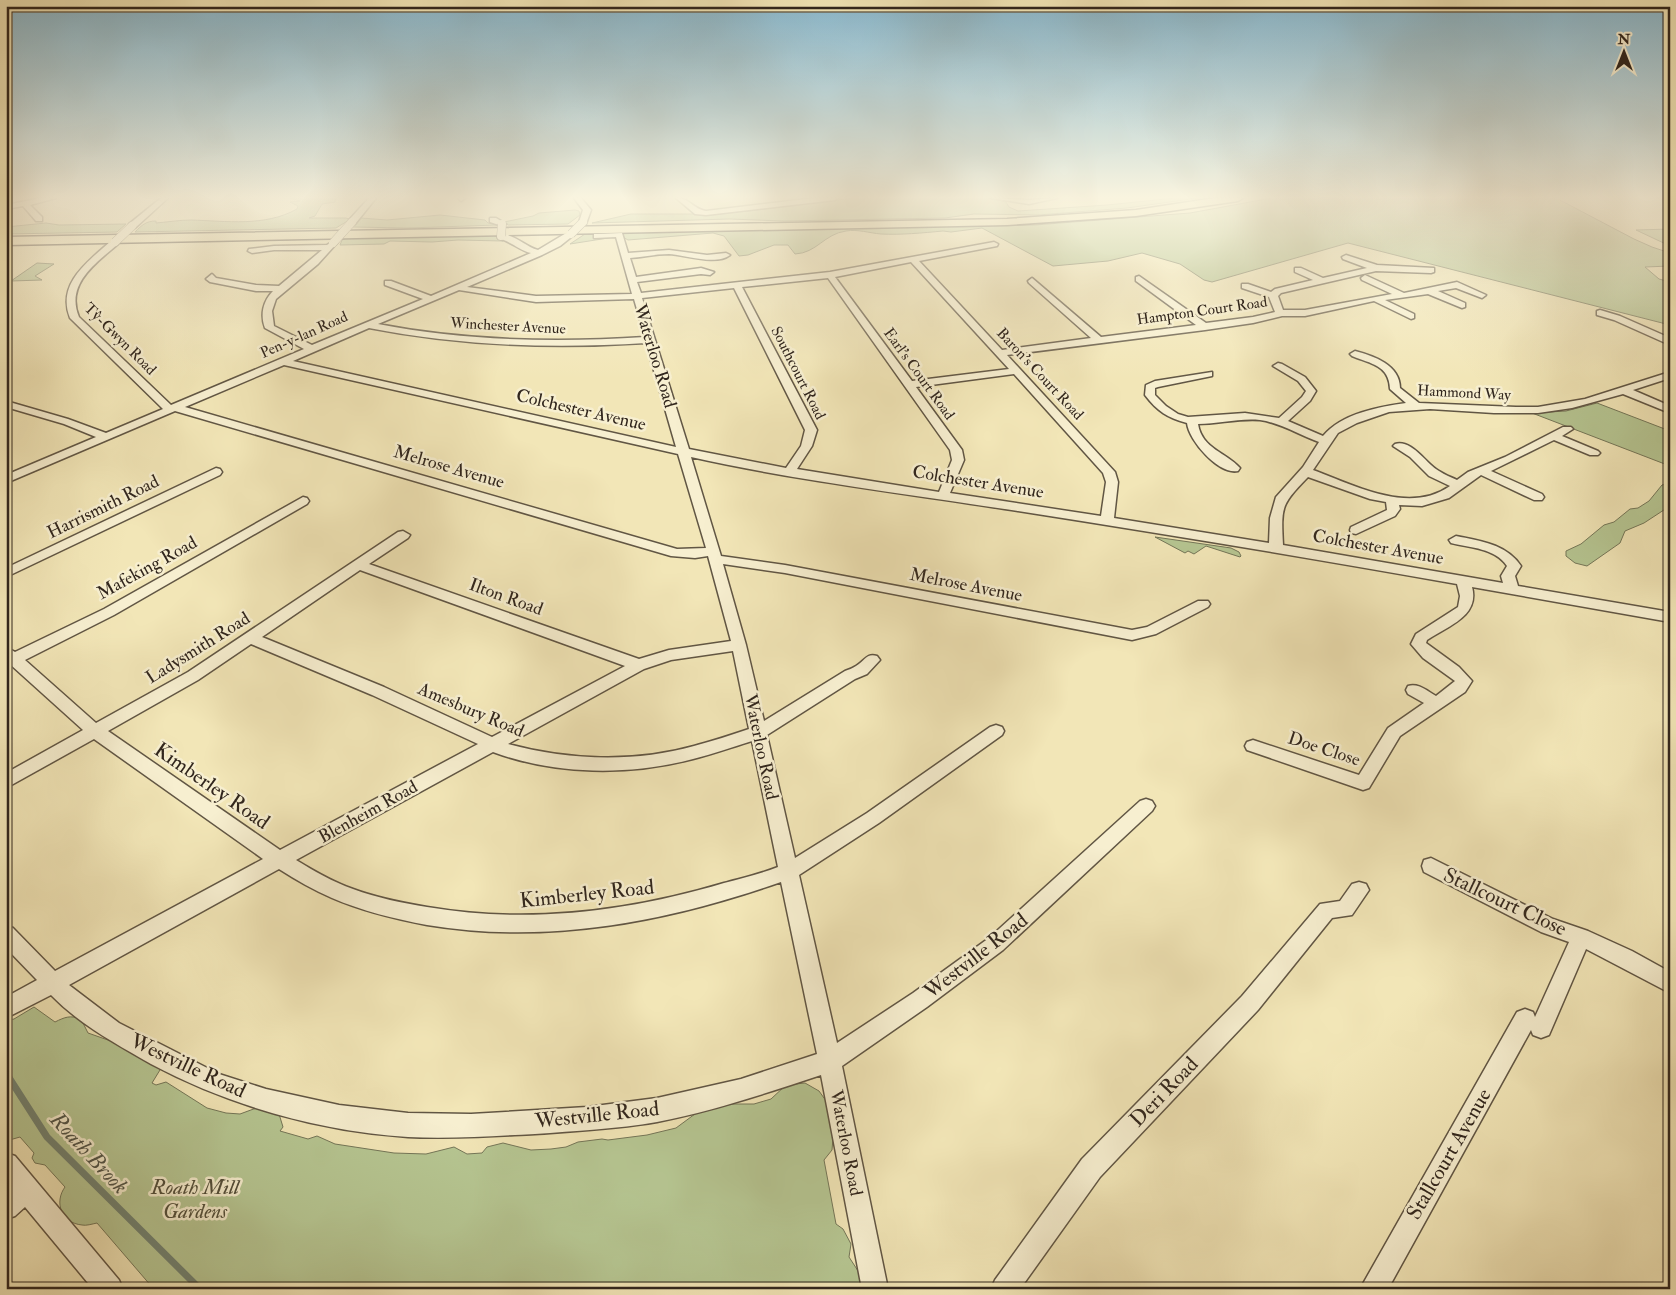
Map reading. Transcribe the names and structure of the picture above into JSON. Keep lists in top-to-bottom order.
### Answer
{
  "streets": {
    "street": [
      "Hampton Court Road",
      "Winchester Avenue",
      "Pen-y-lan Road",
      "Tŷ-Gwyn Road",
      "Waterloo Road",
      "Southcourt Road",
      "Earl's Court Road",
      "Baron's Court Road",
      "Hammond Way",
      "Colchester Avenue",
      "Melrose Avenue",
      "Harrismith Road",
      "Mafeking Road",
      "Ilton Road",
      "Ladysmith Road",
      "Amesbury Road",
      "Doe Close",
      "Kimberley Road",
      "Blenheim Road",
      "Stallcourt Close",
      "Westville Road",
      "Deri Road",
      "Stallcourt Avenue"
    ]
  },
  "crossings": [
    ["Hampton Court Road", "Baron's Court Road"],
    ["Winchester Avenue", "Pen-y-lan Road"],
    ["Winchester Avenue", "Waterloo Road"],
    ["Pen-y-lan Road", "Tŷ-Gwyn Road"],
    ["Pen-y-lan Road", "Colchester Avenue"],
    ["Pen-y-lan Road", "Melrose Avenue"],
    ["Tŷ-Gwyn Road", "Melrose Avenue"],
    ["Waterloo Road", "Colchester Avenue"],
    ["Waterloo Road", "Melrose Avenue"],
    ["Waterloo Road", "Amesbury Road"],
    ["Waterloo Road", "Kimberley Road"],
    ["Waterloo Road", "Blenheim Road"],
    ["Waterloo Road", "Westville Road"],
    ["Southcourt Road", "Colchester Avenue"],
    ["Earl's Court Road", "Colchester Avenue"],
    ["Baron's Court Road", "Colchester Avenue"],
    ["Hammond Way", "Colchester Avenue"],
    ["Colchester Avenue", "Doe Close"],
    ["Mafeking Road", "Kimberley Road"],
    ["Ilton Road", "Ladysmith Road"],
    ["Ilton Road", "Blenheim Road"],
    ["Ladysmith Road", "Amesbury Road"],
    ["Ladysmith Road", "Kimberley Road"],
    ["Amesbury Road", "Blenheim Road"],
    ["Kimberley Road", "Blenheim Road"],
    ["Blenheim Road", "Westville Road"],
    ["Stallcourt Close", "Stallcourt Avenue"]
  ],
  "water": ["Roath Brook"],
  "parks": ["Roath Mill Gardens"],
  "north": "top"
}
